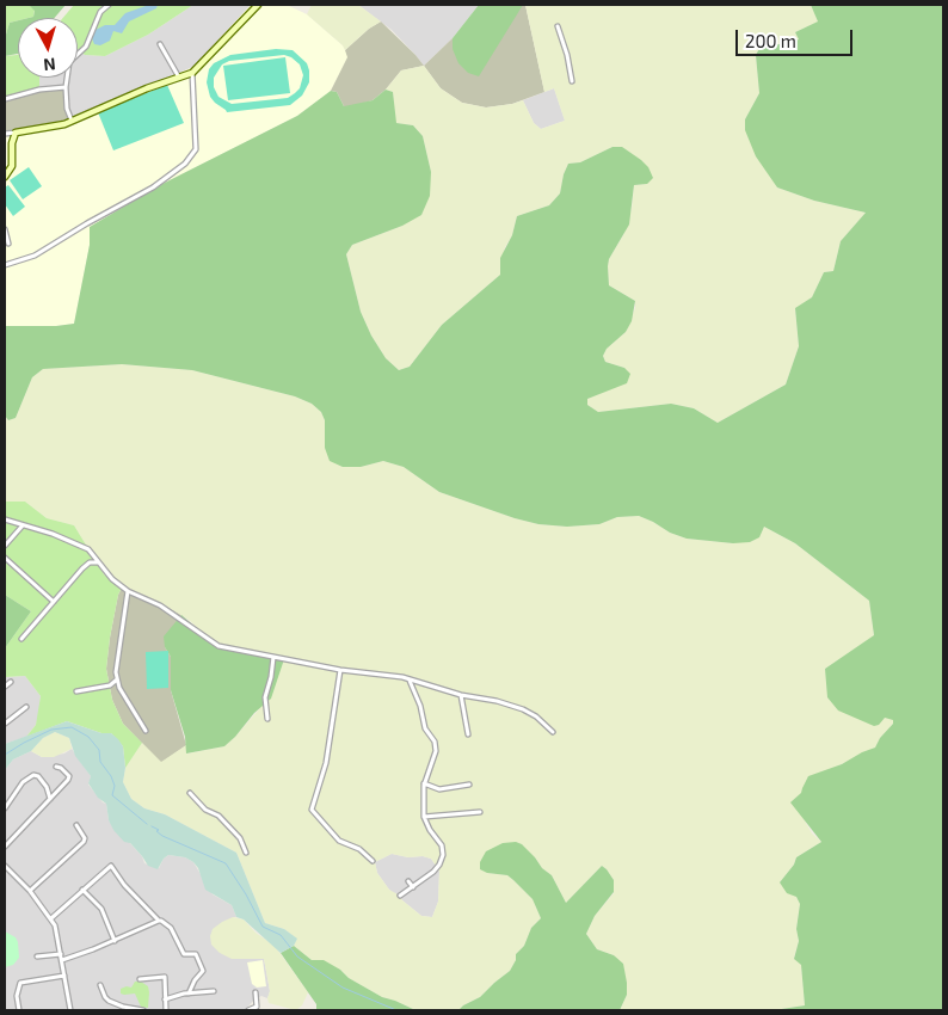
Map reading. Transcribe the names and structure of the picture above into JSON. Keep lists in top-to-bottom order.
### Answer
{
  "scale_bar": "200 m",
  "north": "bottom"
}
